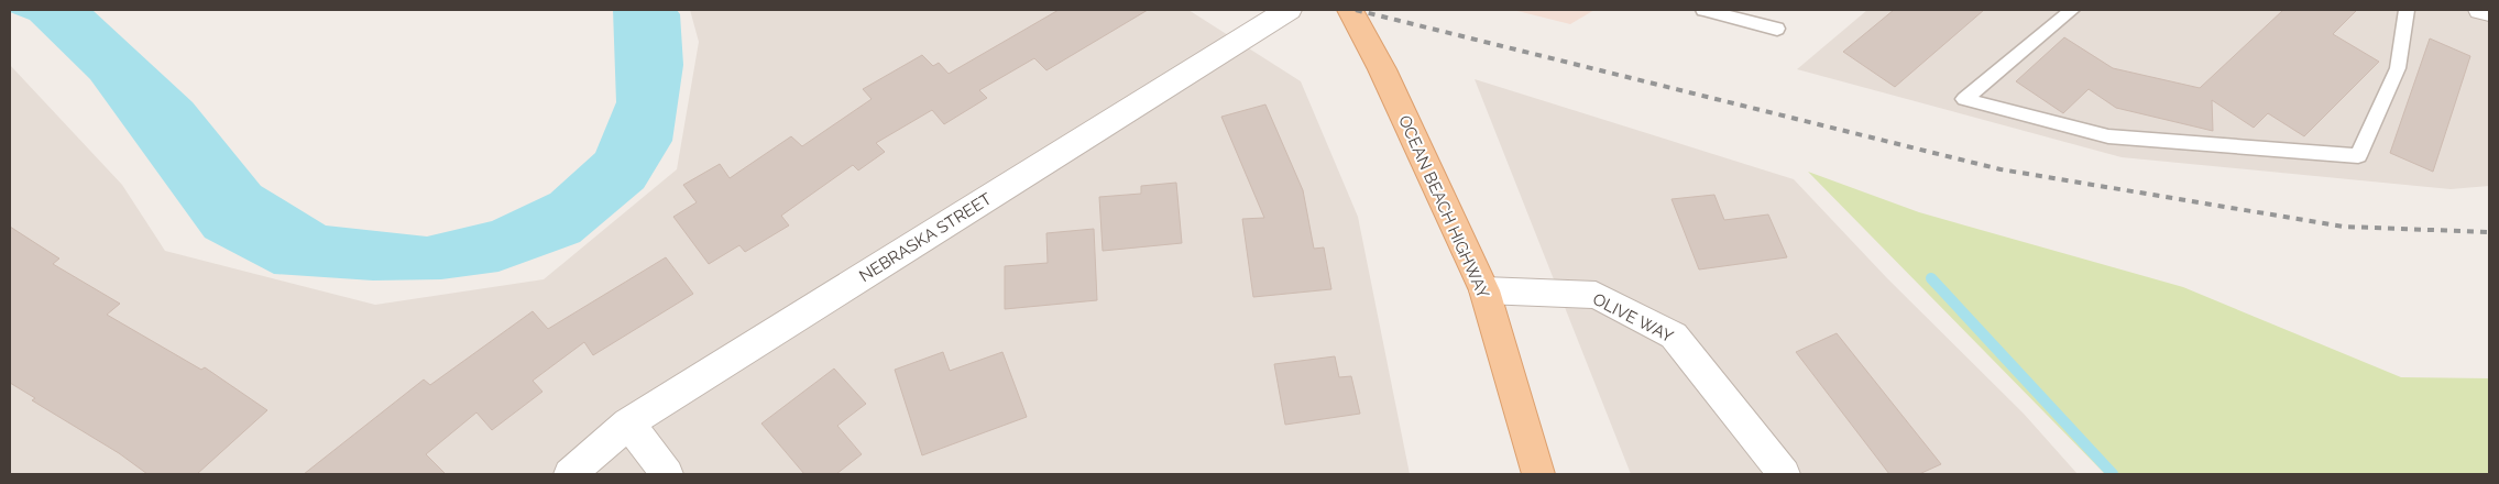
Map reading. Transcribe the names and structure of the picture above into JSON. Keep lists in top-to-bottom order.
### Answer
{
  "streets": {
    "main road": ["OCEAN BEACH HIGHWAY"],
    "street": ["NEBRASKA STREET", "OLIVE WAY"]
  },
  "crossings": [
    ["OCEAN BEACH HIGHWAY", "OLIVE WAY"]
  ]
}
